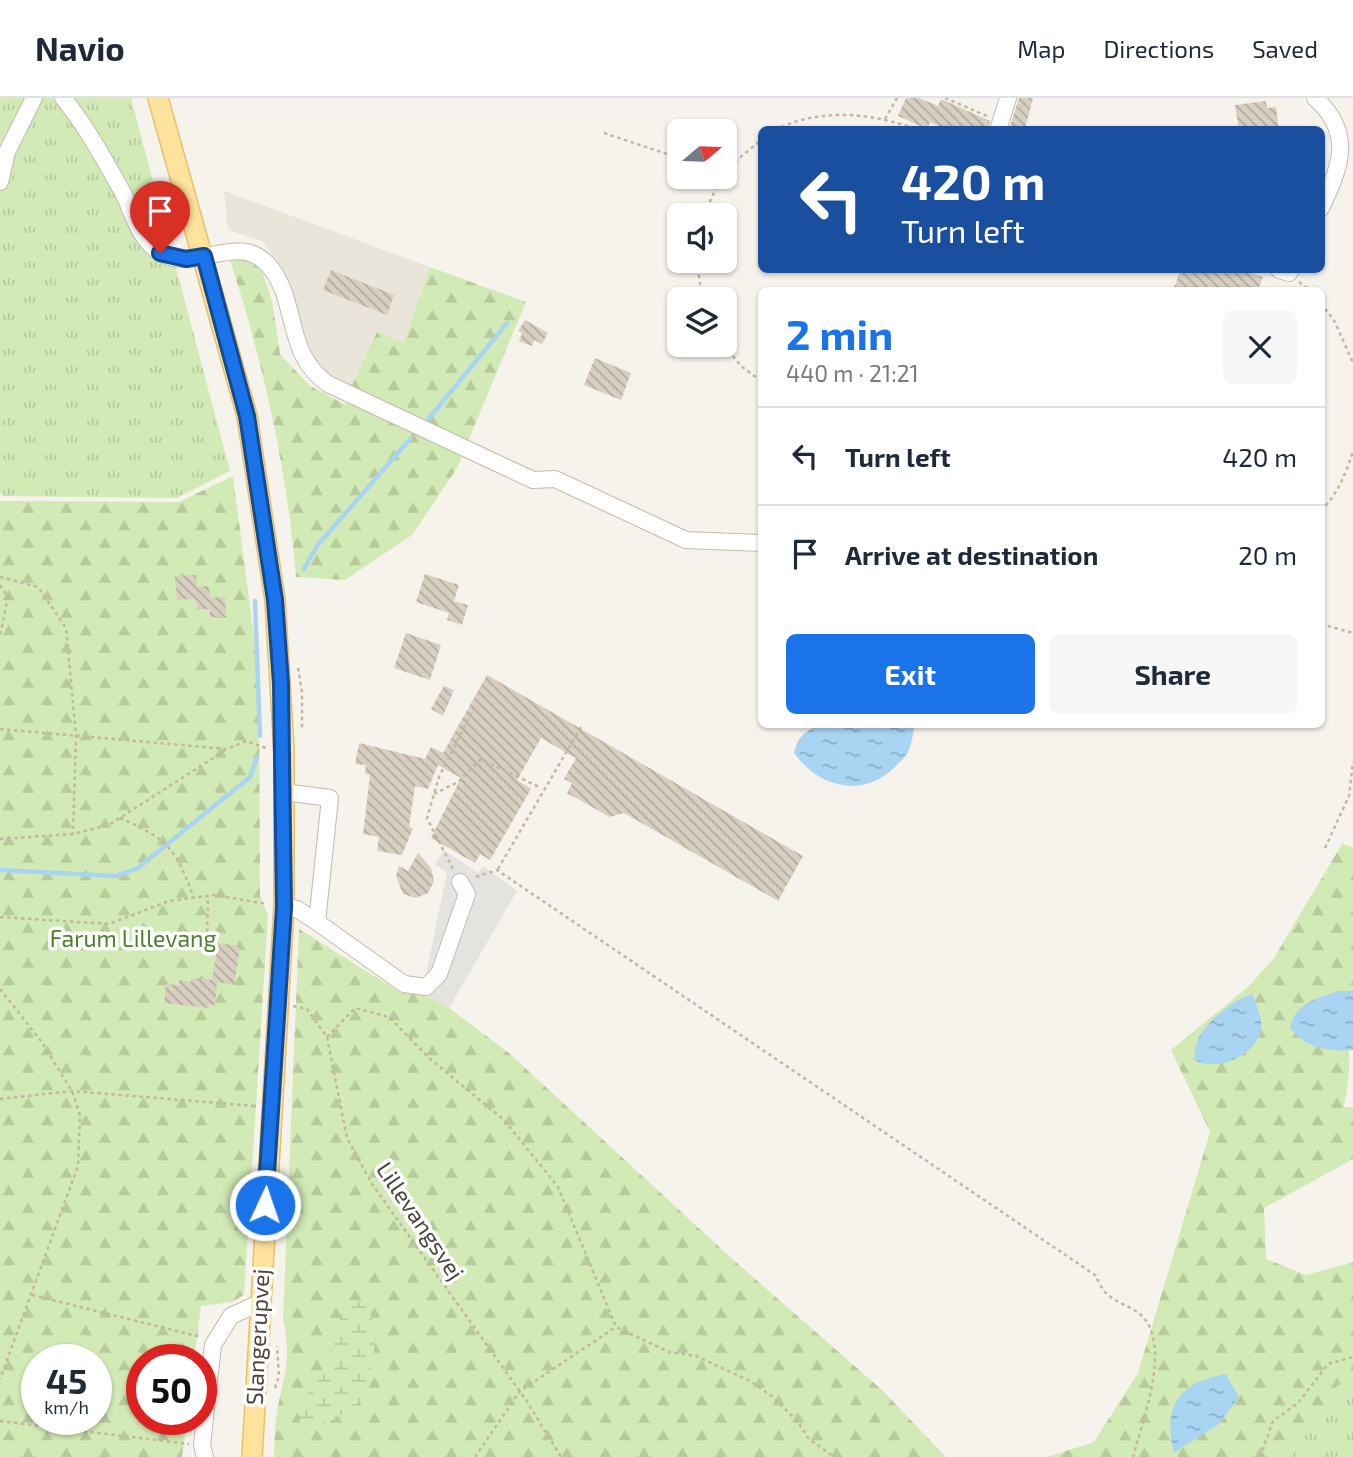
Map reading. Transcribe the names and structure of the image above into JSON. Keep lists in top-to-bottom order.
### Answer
{
  "streets": {
    "main road": ["Slangerupvej"],
    "path": ["Lillevangsvej"]
  },
  "crossings": [
    ["Lillevangsvej", "Slangerupvej"]
  ],
  "parks": ["Farum Lillevang"],
  "north": "right",
  "page": {
    "header": "Navio",
    "nav": ["Map", "Directions", "Saved"],
    "turn": ["420 m", "Turn left"],
    "heading": ["2 min", "440 m · 21:21"],
    "list": [
      {
        "name": "Turn left",
        "value": "420 m"
      },
      {
        "name": "Arrive at destination",
        "value": "20 m"
      }
    ],
    "buttons": ["Exit", "Share"],
    "speed": "45 km/h",
    "limit": "50"
  }
}
